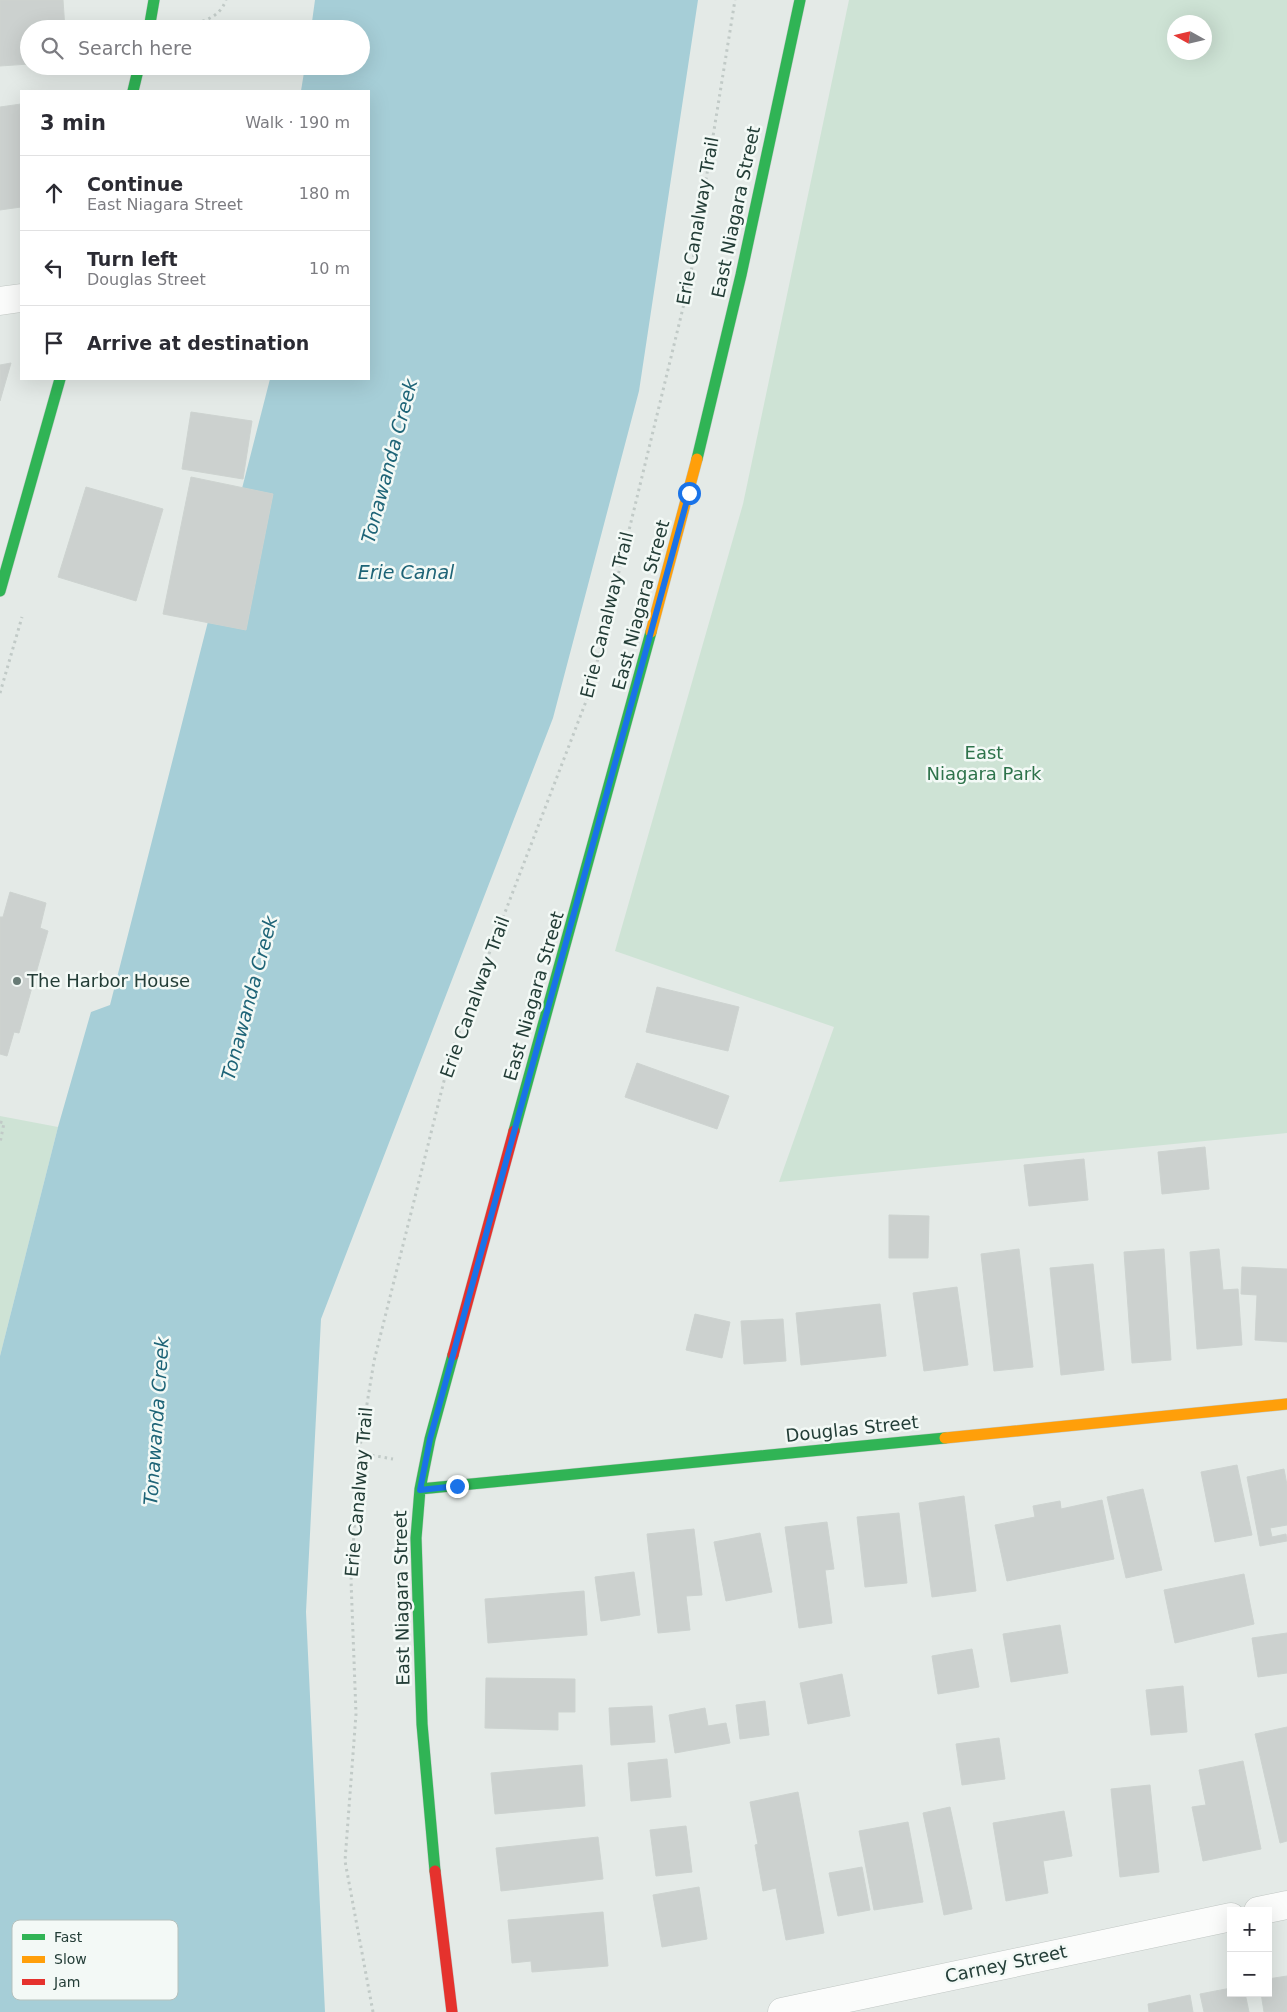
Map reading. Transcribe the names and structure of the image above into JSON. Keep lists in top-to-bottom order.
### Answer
{
  "streets": {
    "street": ["East Niagara Street", "Douglas Street", "Carney Street"],
    "path": ["Erie Canalway Trail"]
  },
  "crossings": [
    ["East Niagara Street", "Douglas Street"]
  ],
  "water": ["Tonawanda Creek", "Erie Canal"],
  "parks": ["East Niagara Park"],
  "places": ["The Harbor House"],
  "legend": ["Fast", "Slow", "Jam"],
  "north": "left",
  "page": {
    "search": "Search here",
    "heading": ["3 min", "Walk · 190 m"],
    "list": [
      ["Continue", "East Niagara Street", "180 m"],
      ["Turn left", "Douglas Street", "10 m"],
      "Arrive at destination"
    ],
    "map_buttons": ["+", "−"]
  }
}
